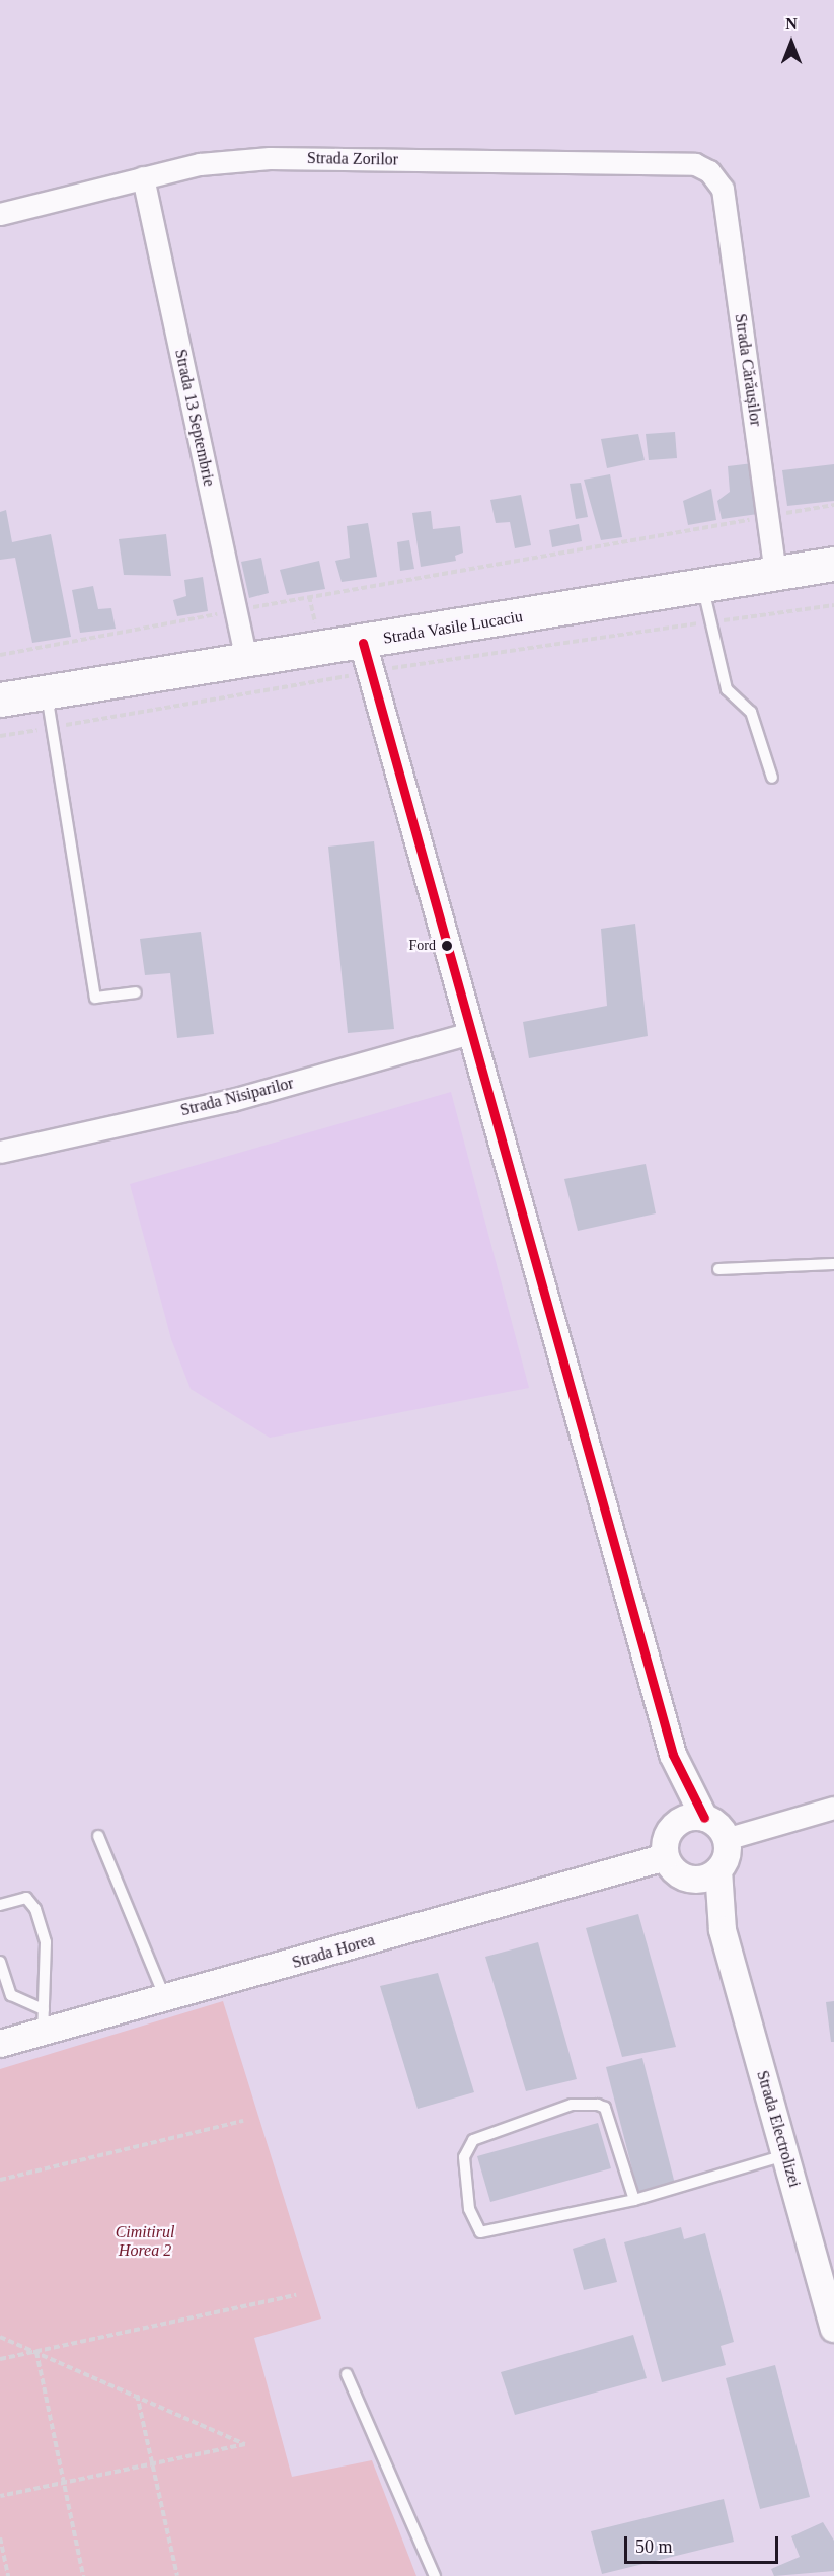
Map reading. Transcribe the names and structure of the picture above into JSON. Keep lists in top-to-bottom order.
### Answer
{
  "streets": {
    "main road": ["Strada Vasile Lucaciu"],
    "street": [
      "Strada Zorilor",
      "Strada Cărăușilor",
      "Strada 13 Septembrie",
      "Strada Nisiparilor",
      "Strada Horea",
      "Strada Electrolizei"
    ]
  },
  "crossings": [
    ["Strada Zorilor", "Strada Cărăușilor"],
    ["Strada Zorilor", "Strada 13 Septembrie"],
    ["Strada Cărăușilor", "Strada Vasile Lucaciu"],
    ["Strada 13 Septembrie", "Strada Vasile Lucaciu"],
    ["Strada Horea", "Strada Electrolizei"]
  ],
  "parks": ["Cimitirul Horea 2"],
  "places": ["Ford"],
  "scale_bar": "50 m",
  "north": "top"
}
